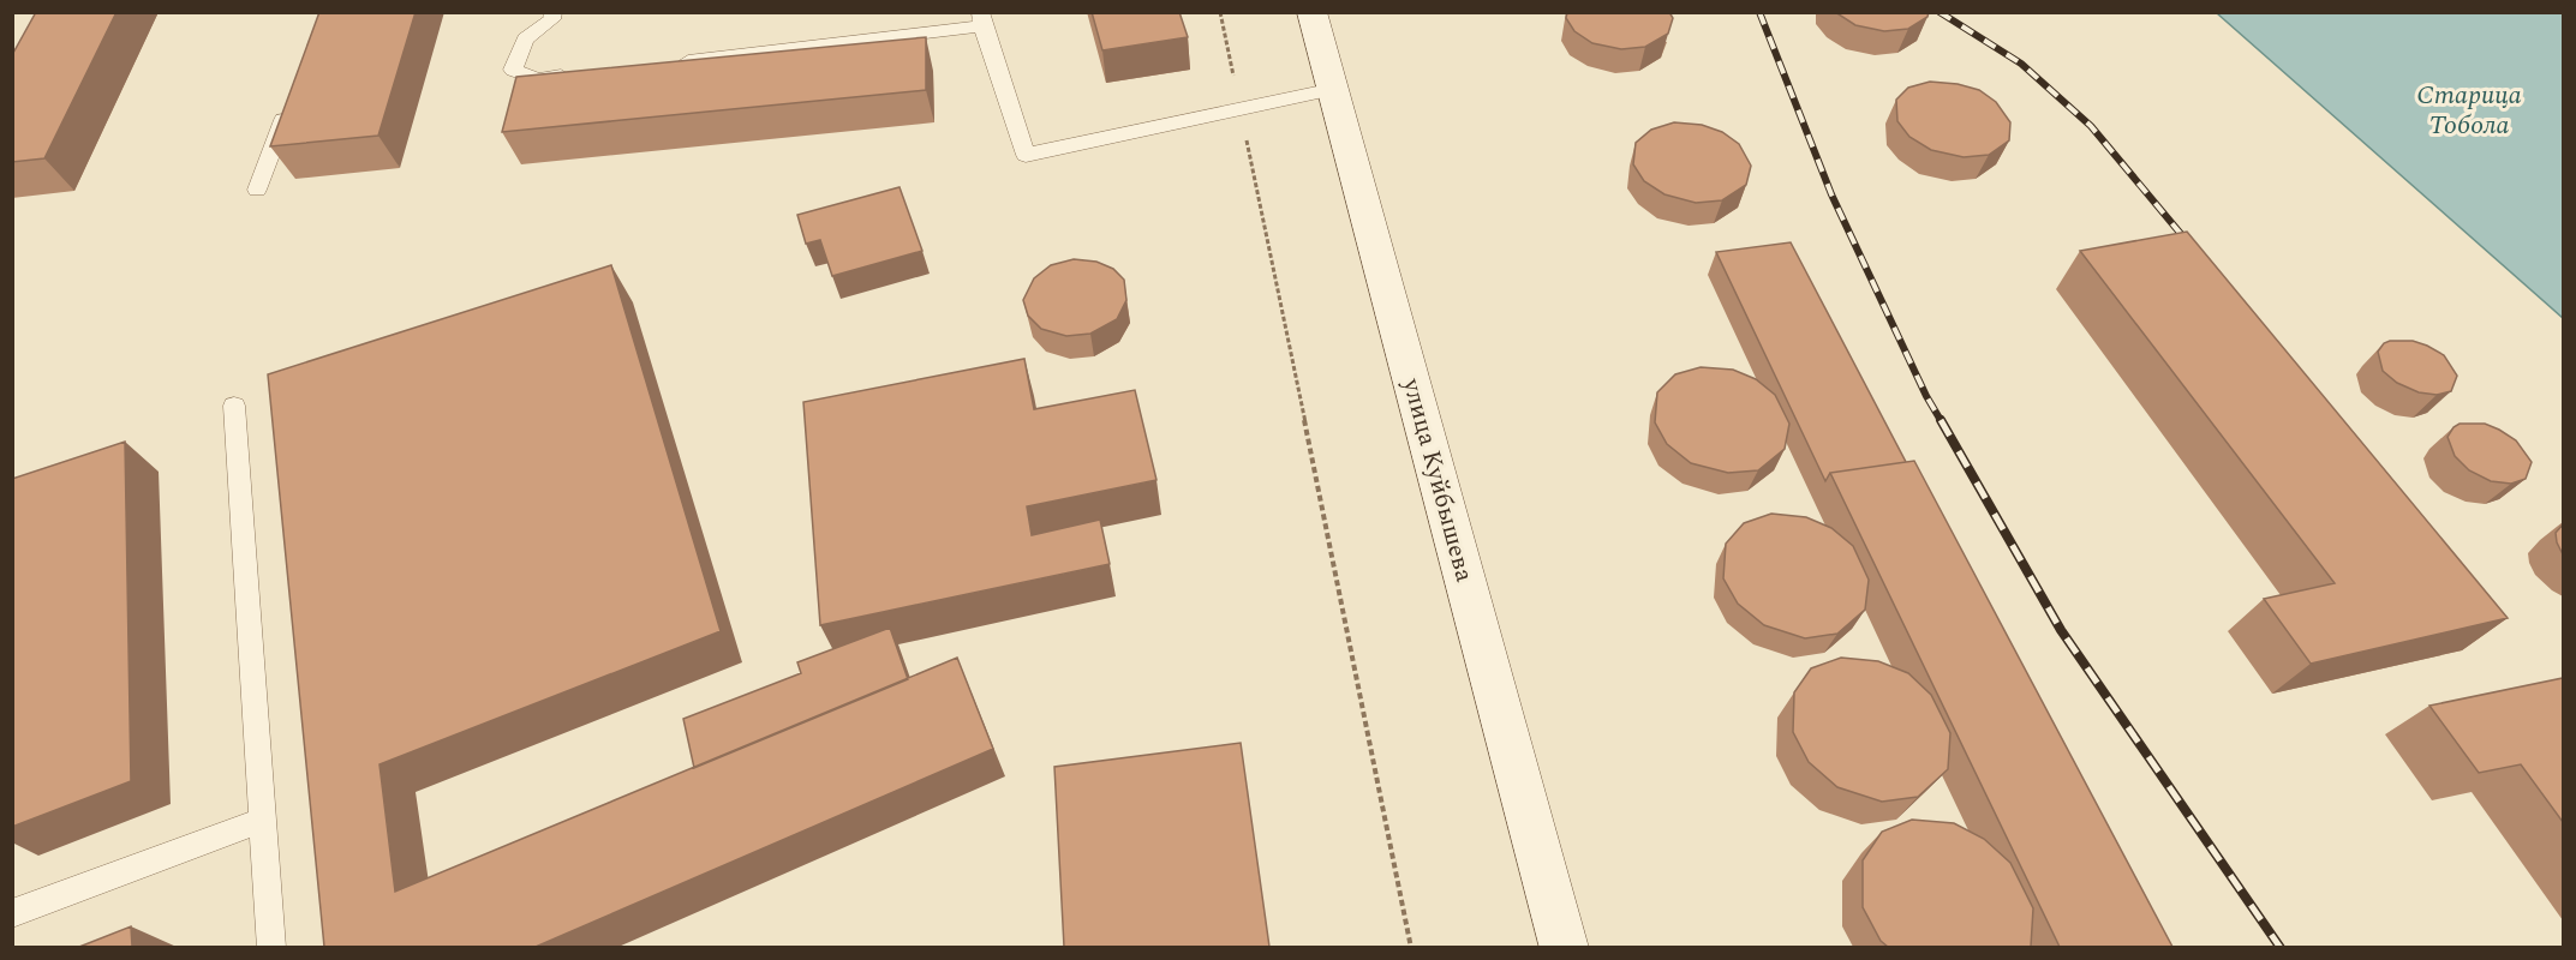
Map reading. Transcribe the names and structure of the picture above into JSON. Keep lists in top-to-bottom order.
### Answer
{
  "streets": {
    "main road": ["улица Куйбышева"]
  },
  "water": ["Старица Тобола"]
}
